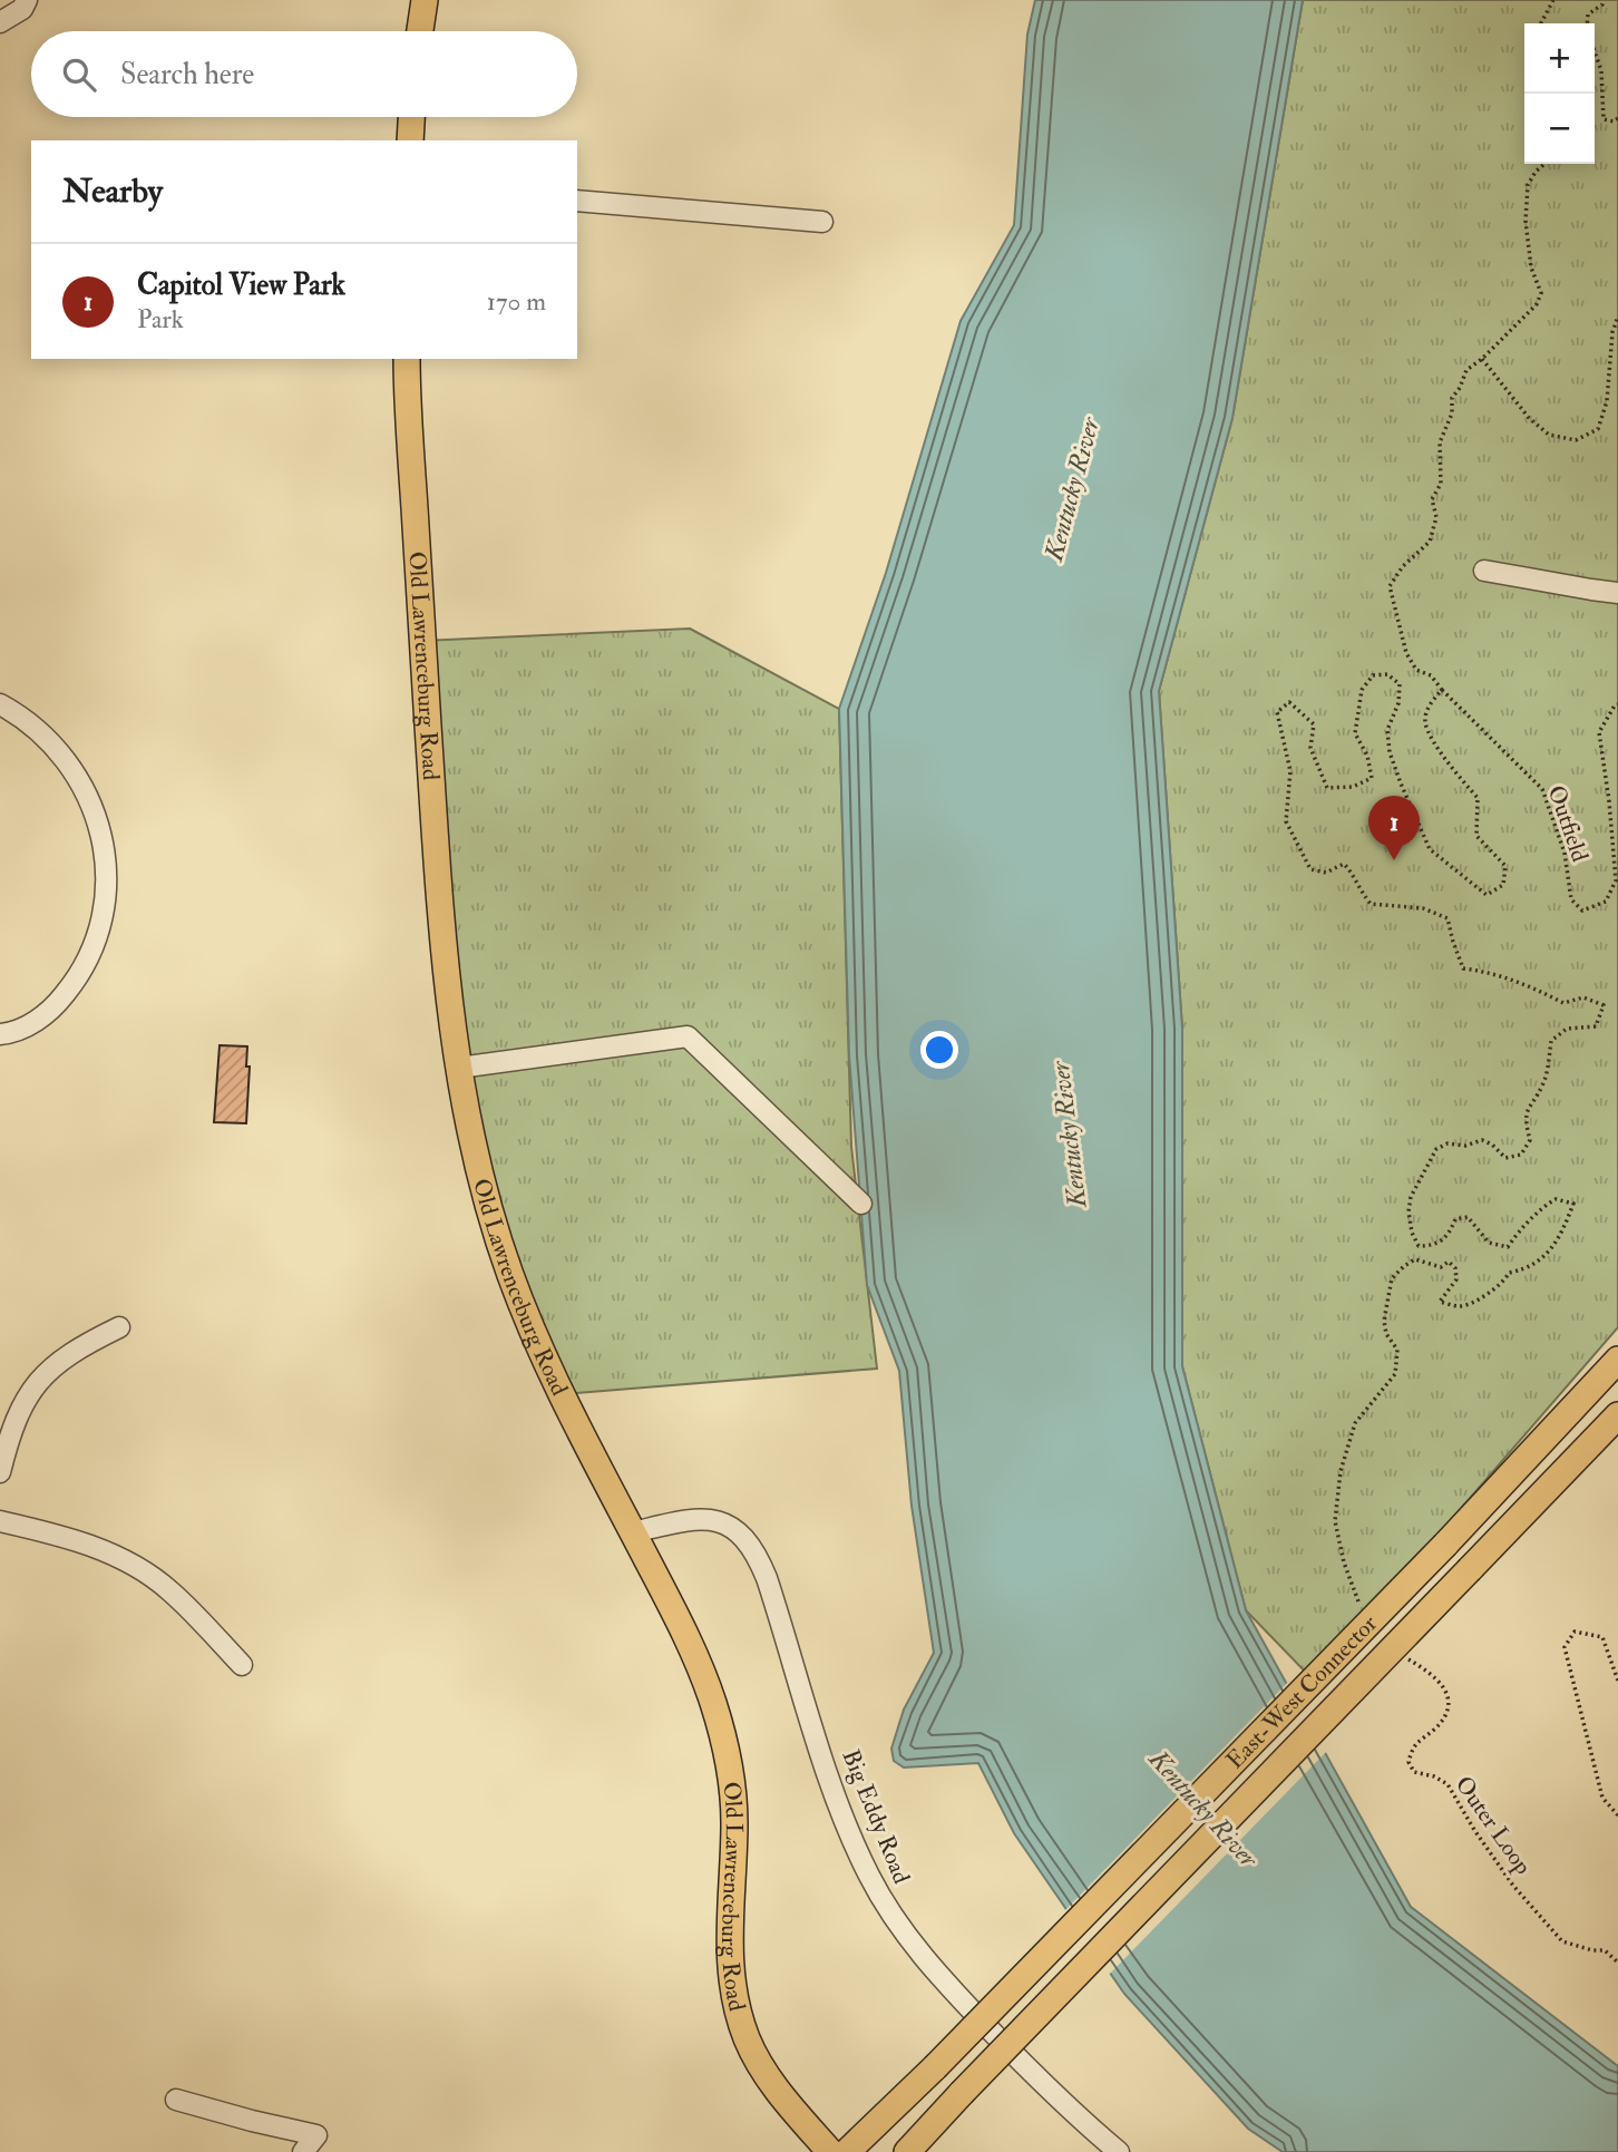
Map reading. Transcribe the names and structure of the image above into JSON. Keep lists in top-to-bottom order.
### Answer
{
  "streets": {
    "main road": ["Old Lawrenceburg Road", "East-West Connector"],
    "street": ["Big Eddy Road"],
    "path": ["Outfield", "Outer Loop"]
  },
  "crossings": [
    ["Old Lawrenceburg Road", "Big Eddy Road"]
  ],
  "water": ["Kentucky River"],
  "page": {
    "map_buttons": ["+", "−"],
    "search": "Search here",
    "heading": "Nearby",
    "list": [
      {
        "mark": "1",
        "name": "Capitol View Park",
        "note": "Park",
        "value": "170 m"
      }
    ],
    "pins": "1"
  }
}
